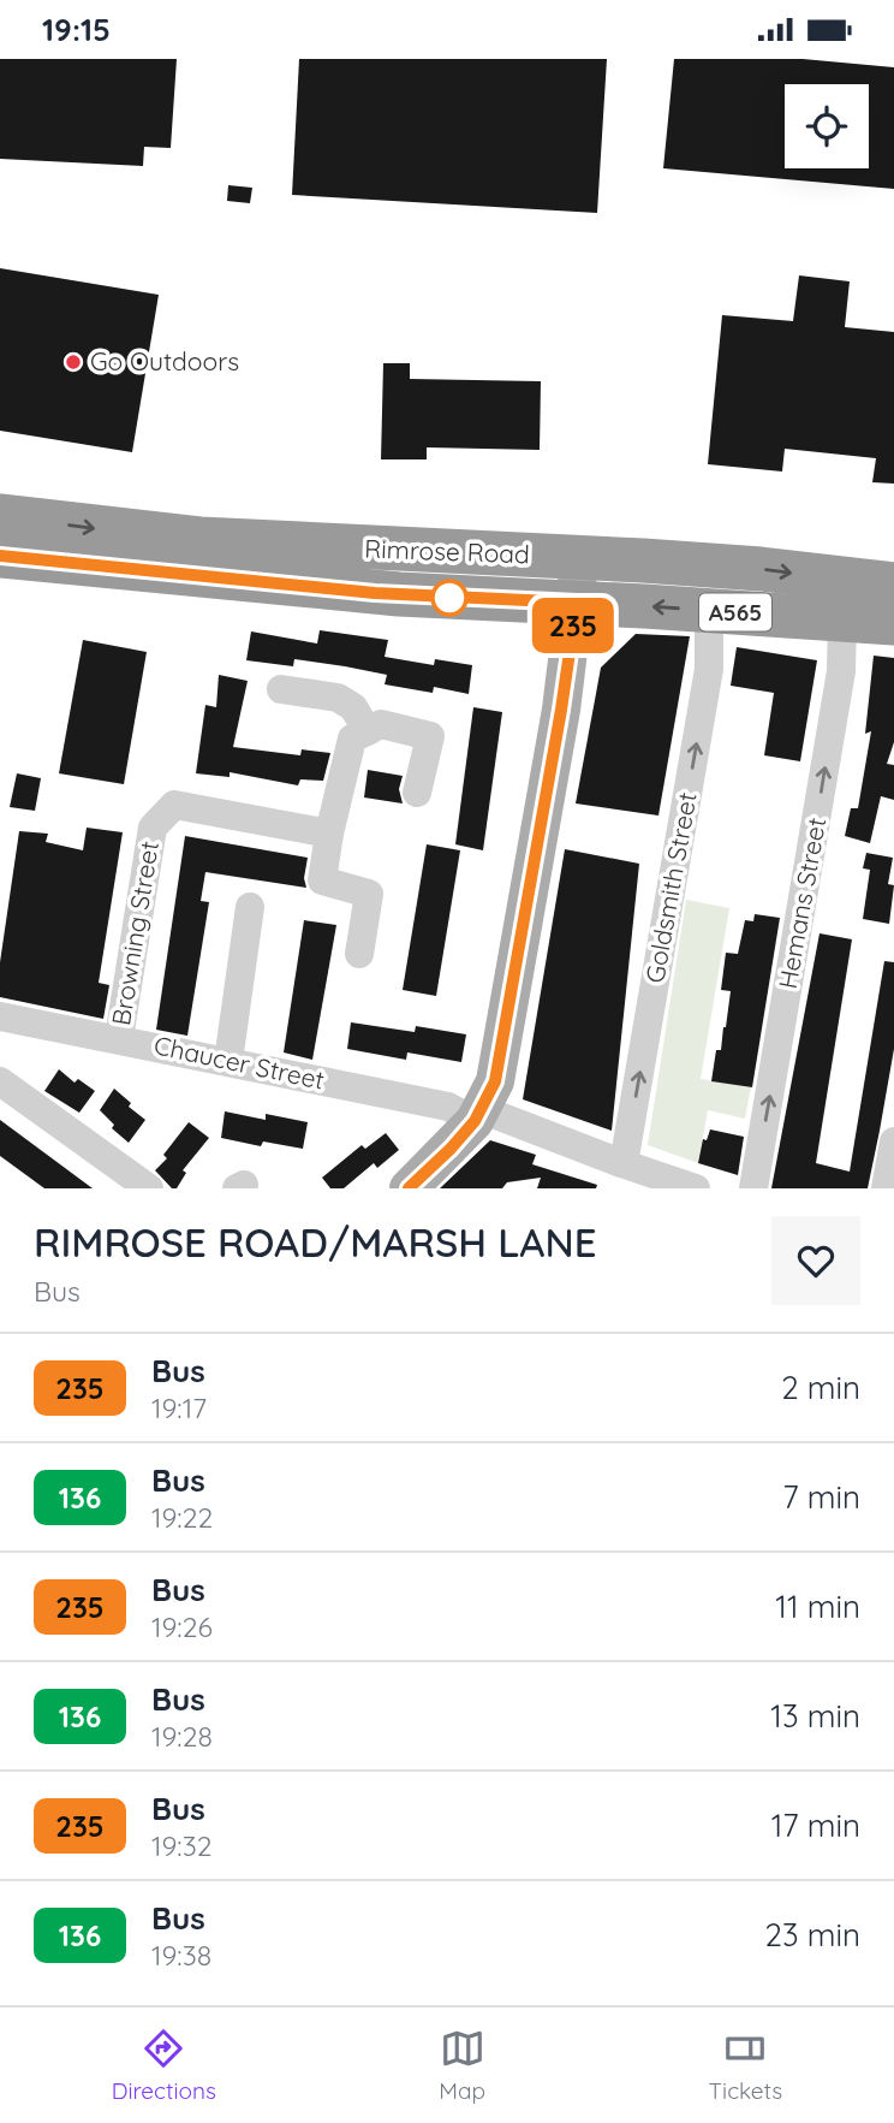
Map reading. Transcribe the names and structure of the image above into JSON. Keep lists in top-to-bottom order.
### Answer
{
  "streets": {
    "highway": ["Rimrose Road", "A565"],
    "street": [
      "Goldsmith Street",
      "Hemans Street",
      "Browning Street",
      "Chaucer Street"
    ]
  },
  "crossings": [
    ["Rimrose Road", "Goldsmith Street"],
    ["Rimrose Road", "Hemans Street"],
    ["Goldsmith Street", "Chaucer Street"],
    ["Browning Street", "Chaucer Street"]
  ],
  "one_way": ["Goldsmith Street", "Hemans Street"],
  "places": ["Go Outdoors"],
  "lines": ["bus line 235"],
  "page": {
    "status": "19:15",
    "on_map": "235",
    "heading": ["RIMROSE ROAD/MARSH LANE", "Bus"],
    "list": [
      {
        "mark": "235",
        "name": "Bus",
        "note": "19:17",
        "value": "2 min"
      },
      {
        "mark": "136",
        "name": "Bus",
        "note": "19:22",
        "value": "7 min"
      },
      {
        "mark": "235",
        "name": "Bus",
        "note": "19:26",
        "value": "11 min"
      },
      {
        "mark": "136",
        "name": "Bus",
        "note": "19:28",
        "value": "13 min"
      },
      {
        "mark": "235",
        "name": "Bus",
        "note": "19:32",
        "value": "17 min"
      },
      {
        "mark": "136",
        "name": "Bus",
        "note": "19:38",
        "value": "23 min"
      }
    ],
    "tabs": ["Directions", "Map", "Tickets"]
  }
}
